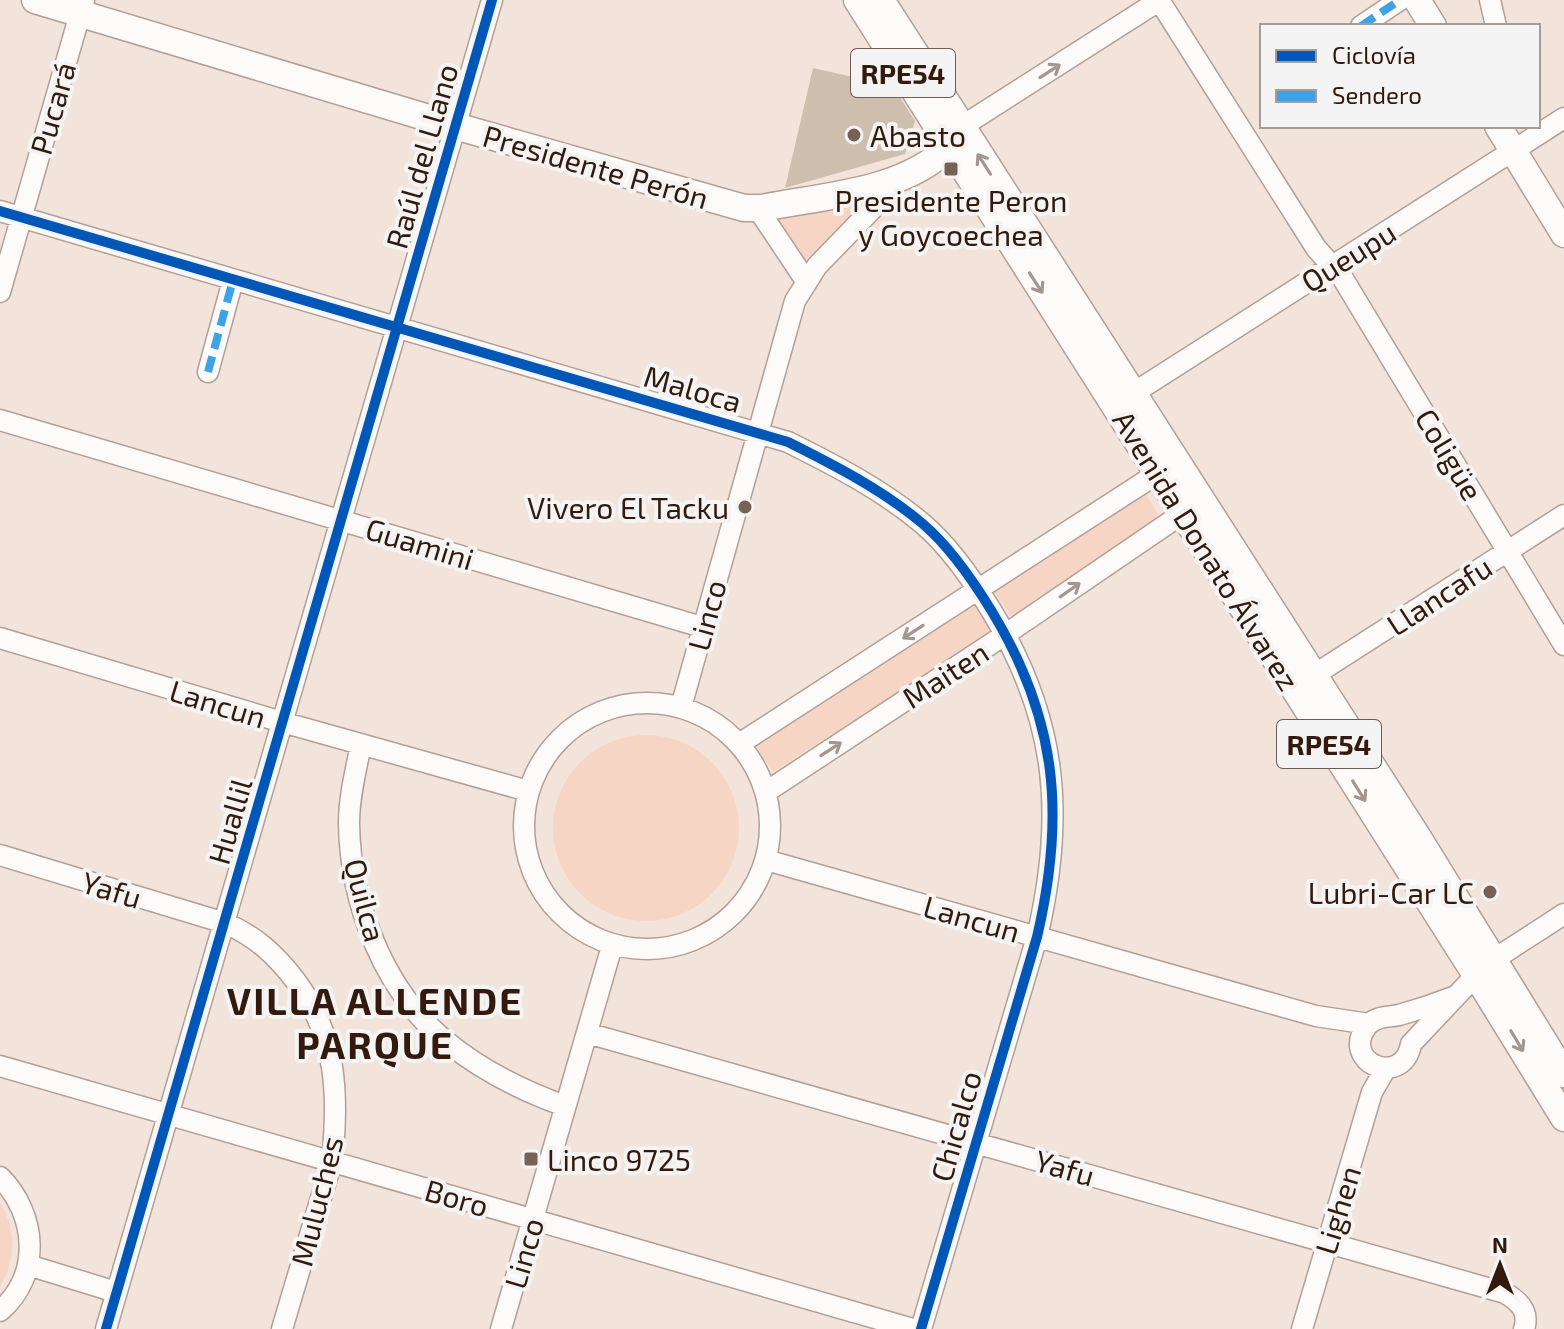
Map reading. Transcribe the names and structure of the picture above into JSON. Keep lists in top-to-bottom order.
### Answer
{
  "streets": {
    "main road": ["RPE54", "Presidente Perón", "Avenida Donato Álvarez"],
    "street": [
      "Pucará",
      "Raúl del Llano",
      "Queupu",
      "Maloca",
      "Coligüe",
      "Guamini",
      "Llancafu",
      "Linco",
      "Maiten",
      "Lancun",
      "Huallil",
      "Yafu",
      "Quilca",
      "Chicalco",
      "Boro",
      "Muluches",
      "Lighen"
    ]
  },
  "crossings": [
    ["RPE54", "Presidente Perón"],
    ["RPE54", "Avenida Donato Álvarez"],
    ["Pucará", "Presidente Perón"],
    ["Pucará", "Maloca"],
    ["Raúl del Llano", "Presidente Perón"],
    ["Raúl del Llano", "Maloca"],
    ["Raúl del Llano", "Huallil"],
    ["Presidente Perón", "Avenida Donato Álvarez"],
    ["Presidente Perón", "Linco"],
    ["Queupu", "Coligüe"],
    ["Queupu", "Avenida Donato Álvarez"],
    ["Maloca", "Linco"],
    ["Maloca", "Maiten"],
    ["Maloca", "Lancun"],
    ["Maloca", "Huallil"],
    ["Maloca", "Chicalco"],
    ["Coligüe", "Llancafu"],
    ["Guamini", "Linco"],
    ["Guamini", "Huallil"],
    ["Avenida Donato Álvarez", "Llancafu"],
    ["Avenida Donato Álvarez", "Maiten"],
    ["Avenida Donato Álvarez", "Lancun"],
    ["Linco", "Maiten"],
    ["Linco", "Lancun"],
    ["Linco", "Yafu"],
    ["Linco", "Quilca"],
    ["Linco", "Boro"],
    ["Maiten", "Lancun"],
    ["Lancun", "Huallil"],
    ["Lancun", "Quilca"],
    ["Lancun", "Chicalco"],
    ["Lancun", "Lighen"],
    ["Huallil", "Yafu"],
    ["Huallil", "Boro"],
    ["Huallil", "Muluches"],
    ["Yafu", "Chicalco"],
    ["Yafu", "Muluches"],
    ["Yafu", "Lighen"],
    ["Boro", "Muluches"]
  ],
  "districts": ["VILLA ALLENDE PARQUE"],
  "places": {
    "other": ["Abasto", "Vivero El Tacku", "Lubri-Car LC"],
    "transit": ["Presidente Peron y Goycoechea", "Linco 9725"]
  },
  "legend": ["Ciclovía", "Sendero"],
  "north": "top"
}
